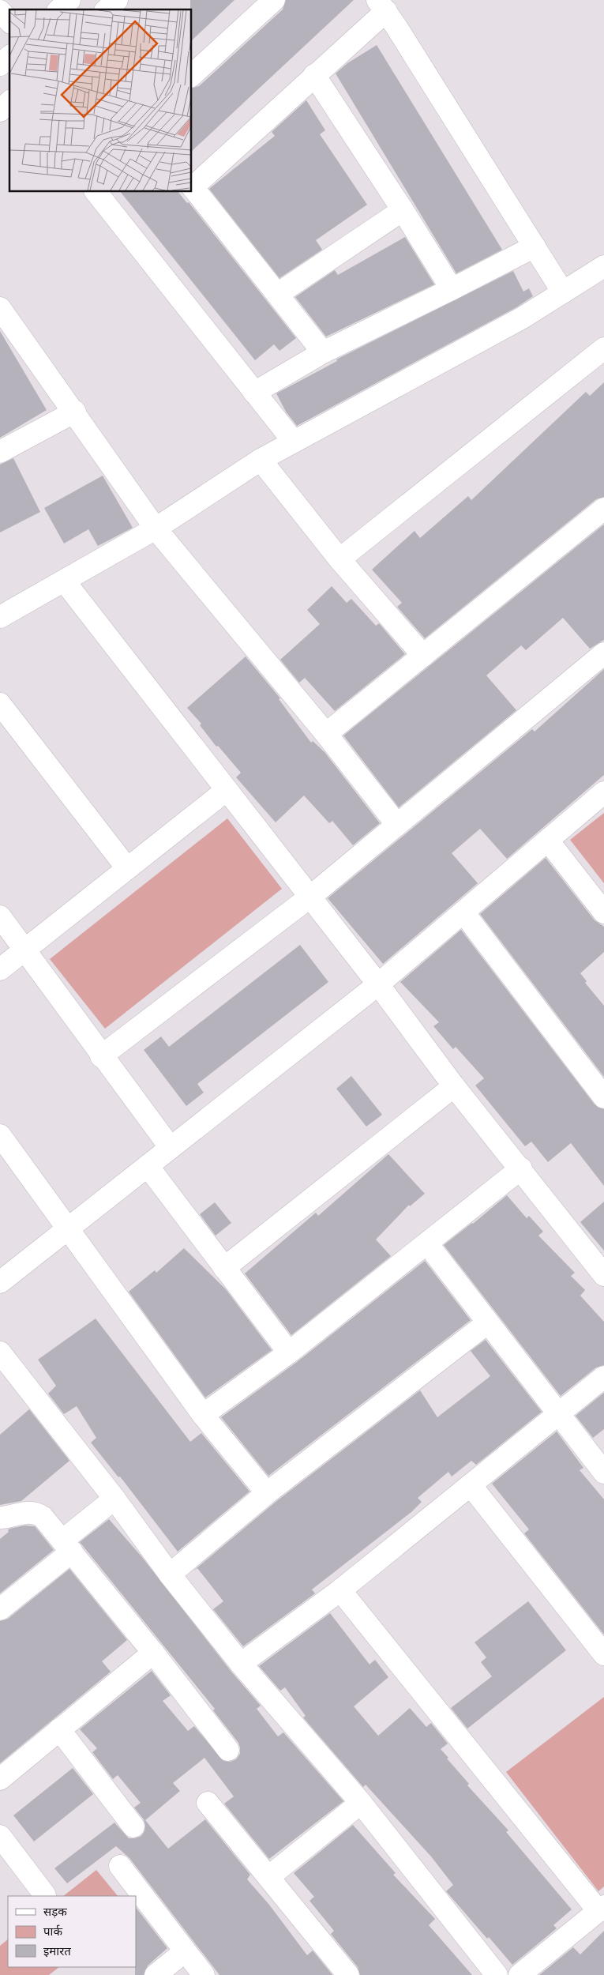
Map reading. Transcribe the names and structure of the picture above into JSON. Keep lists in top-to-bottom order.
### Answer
{
  "legend": ["सड़क", "पार्क", "इमारत"]
}
